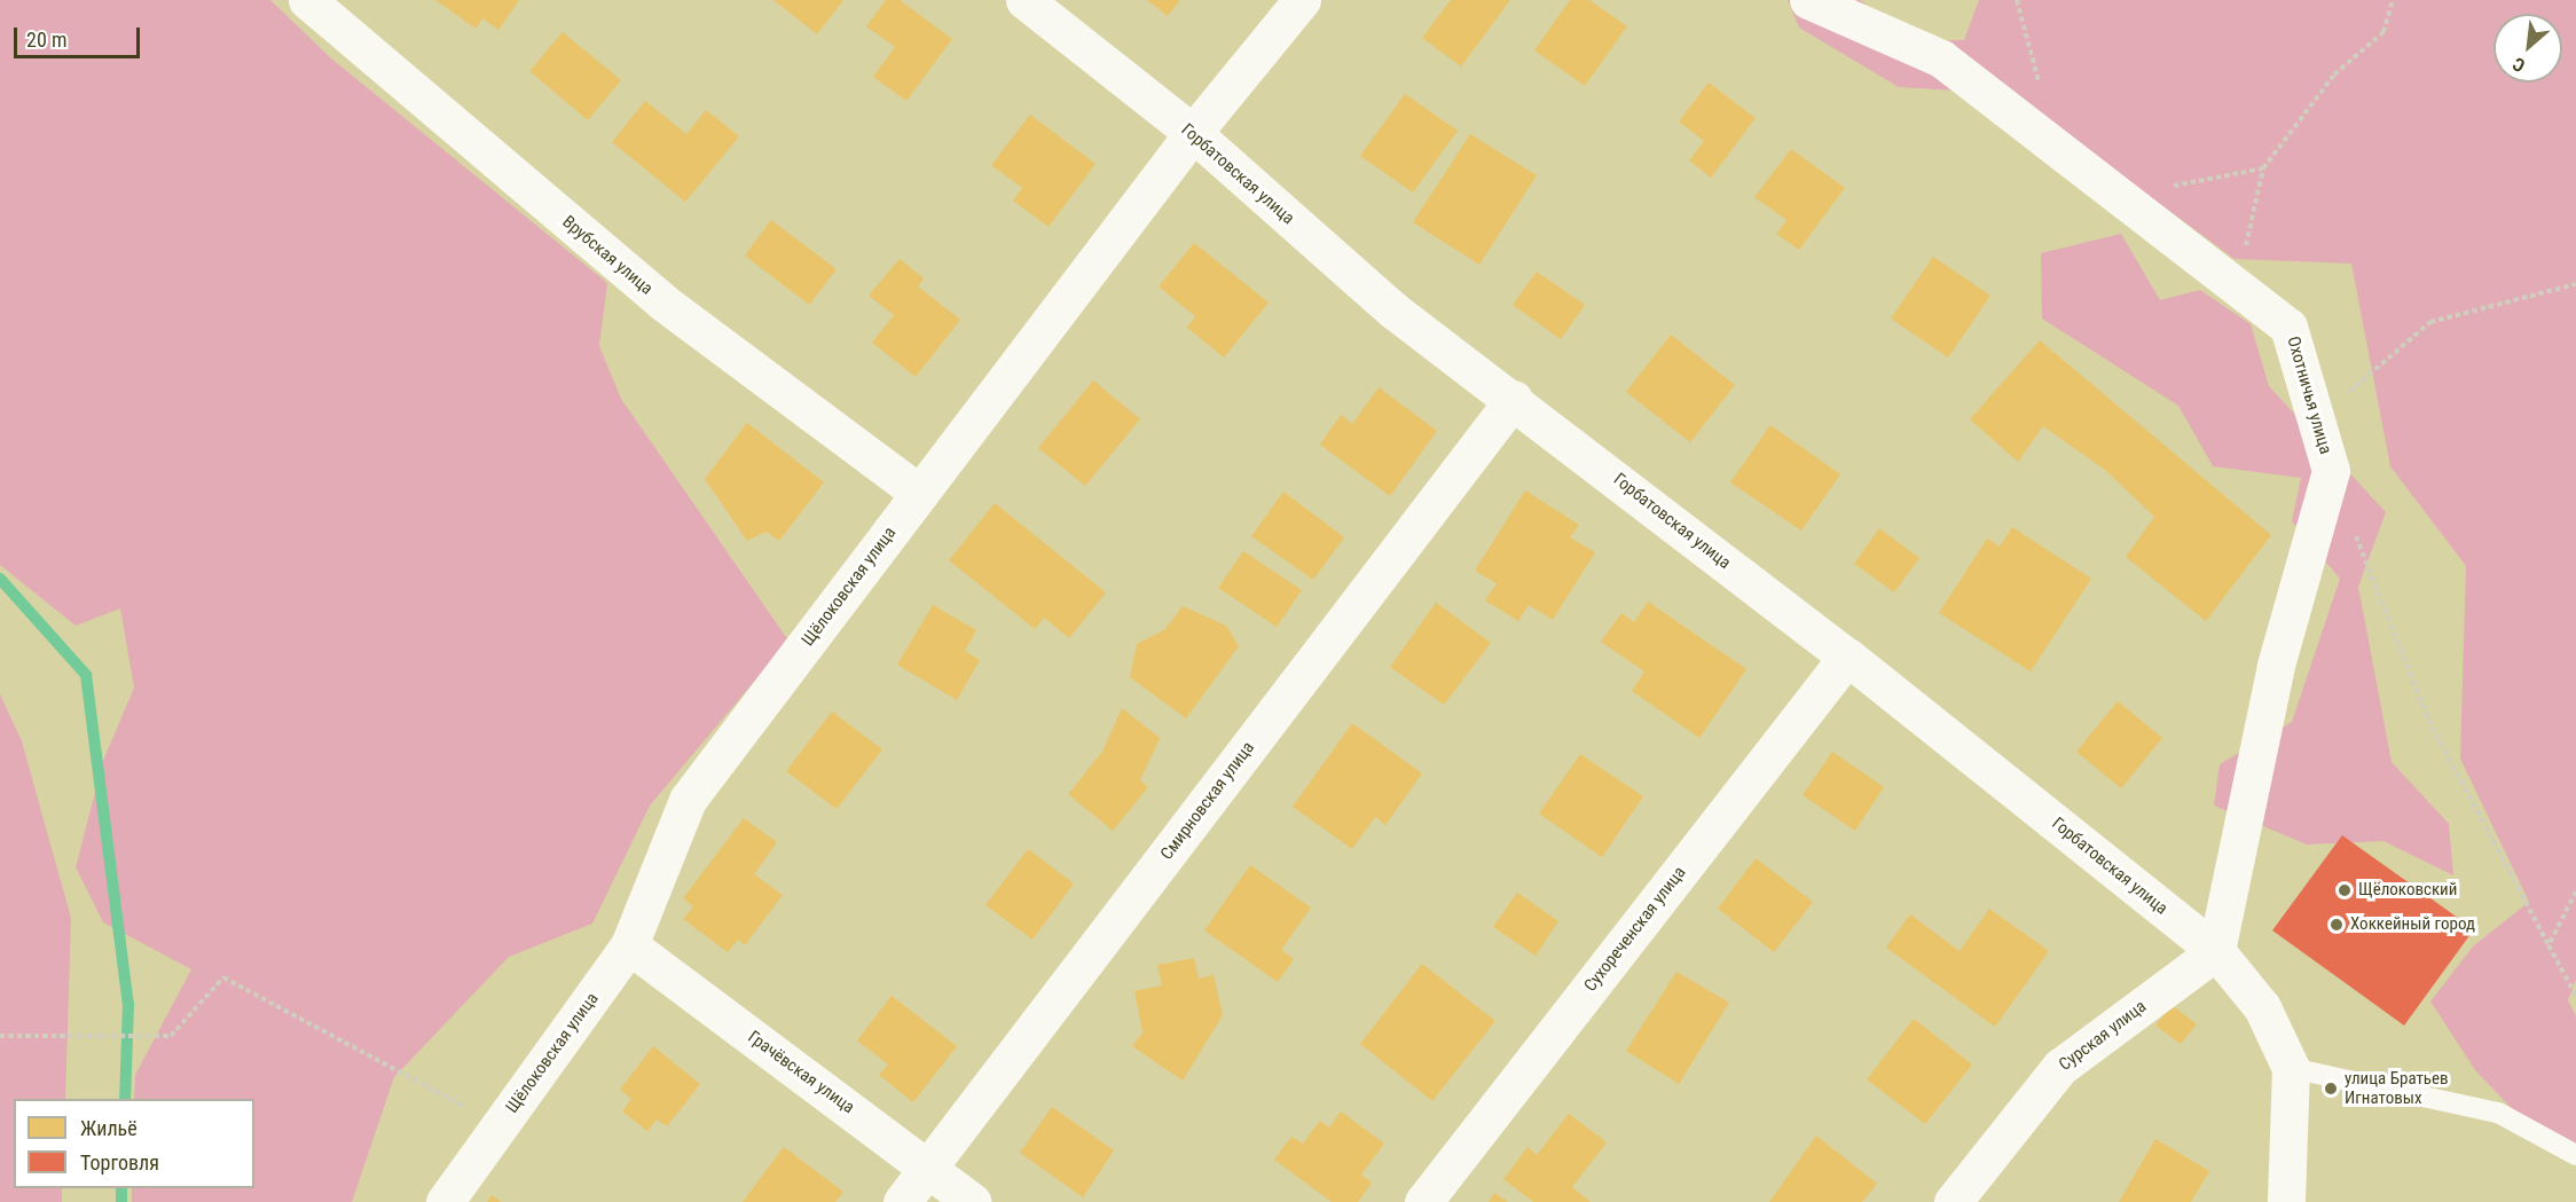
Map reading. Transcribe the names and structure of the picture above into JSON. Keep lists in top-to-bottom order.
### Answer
{
  "streets": {
    "street": [
      "Горбатовская улица",
      "Врубская улица",
      "Охотничья улица",
      "Щёлоковская улица",
      "Смирновская улица",
      "Сухореченская улица",
      "Сурская улица",
      "Грачёвская улица"
    ]
  },
  "crossings": [
    ["Горбатовская улица", "Охотничья улица"],
    ["Горбатовская улица", "Щёлоковская улица"],
    ["Горбатовская улица", "Смирновская улица"],
    ["Горбатовская улица", "Сухореченская улица"],
    ["Горбатовская улица", "Сурская улица"],
    ["Врубская улица", "Щёлоковская улица"],
    ["Охотничья улица", "Сурская улица"],
    ["Щёлоковская улица", "Грачёвская улица"],
    ["Смирновская улица", "Грачёвская улица"]
  ],
  "places": ["Щёлоковский", "Хоккейный город", "улица Братьев Игнатовых"],
  "legend": ["Жильё", "Торговля"],
  "scale_bar": "20 m",
  "north": "bottom left"
}
